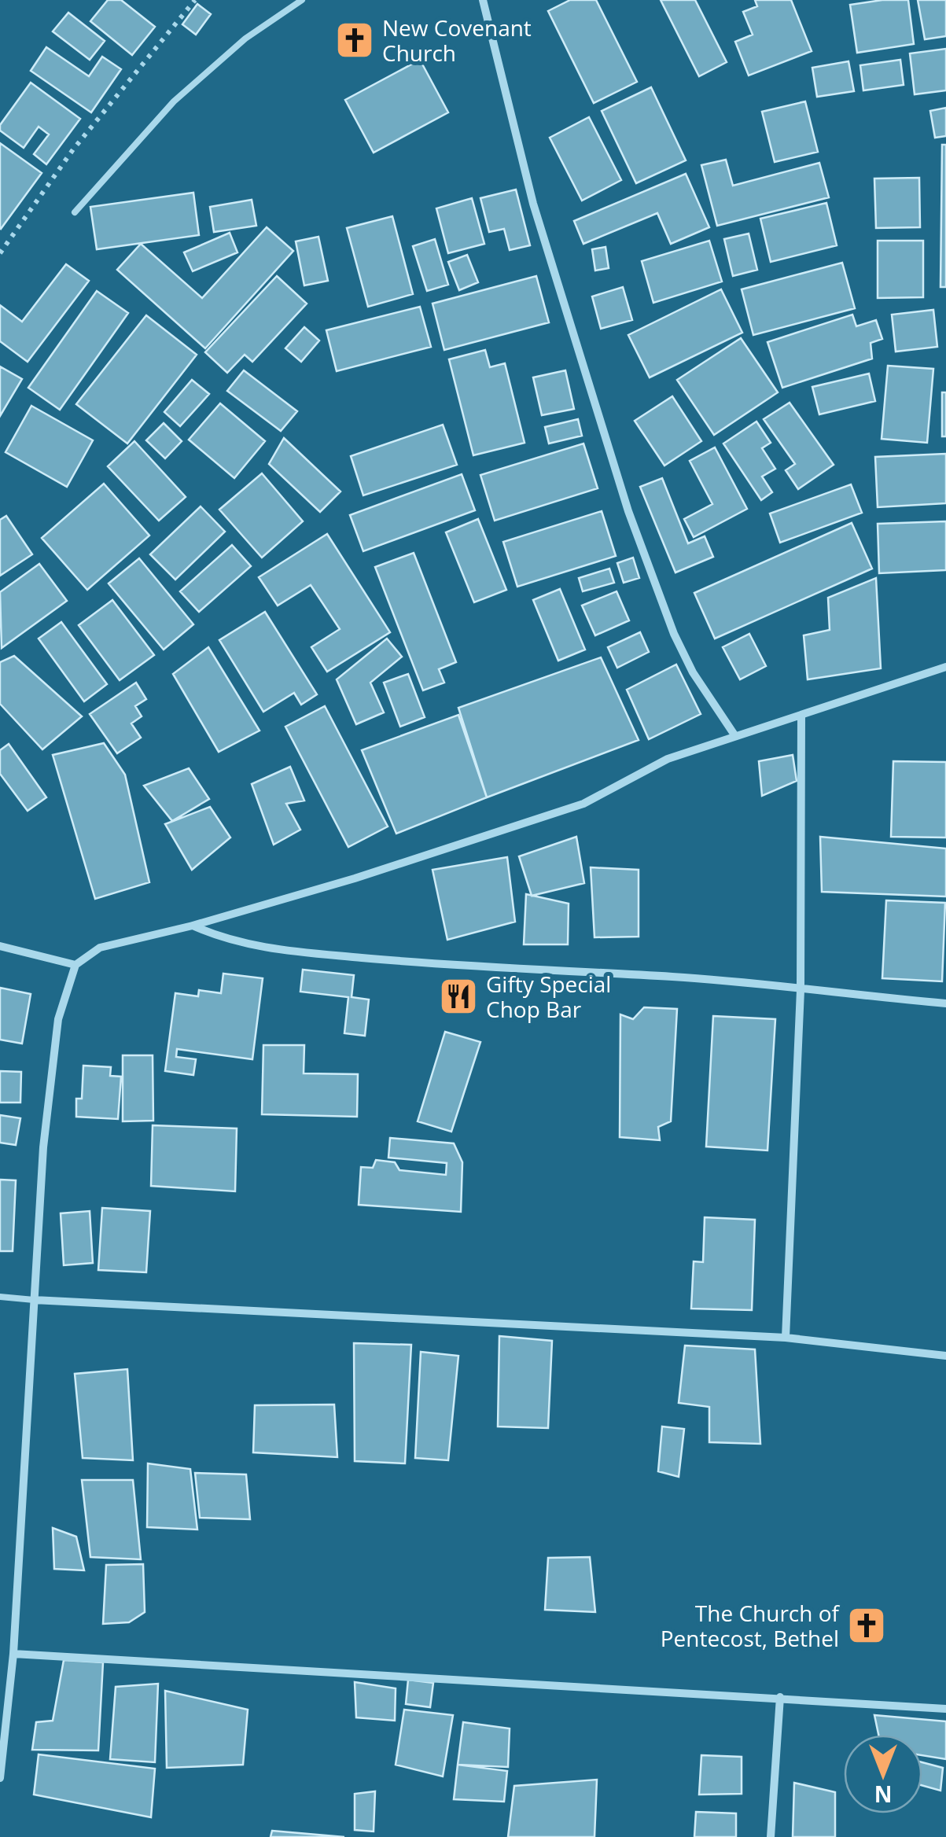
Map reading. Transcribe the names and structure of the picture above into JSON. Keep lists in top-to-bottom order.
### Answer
{
  "places": {
    "church": ["New Covenant Church", "The Church of Pentecost, Bethel"],
    "restaurant": ["Gifty Special Chop Bar"]
  },
  "north": "bottom"
}
